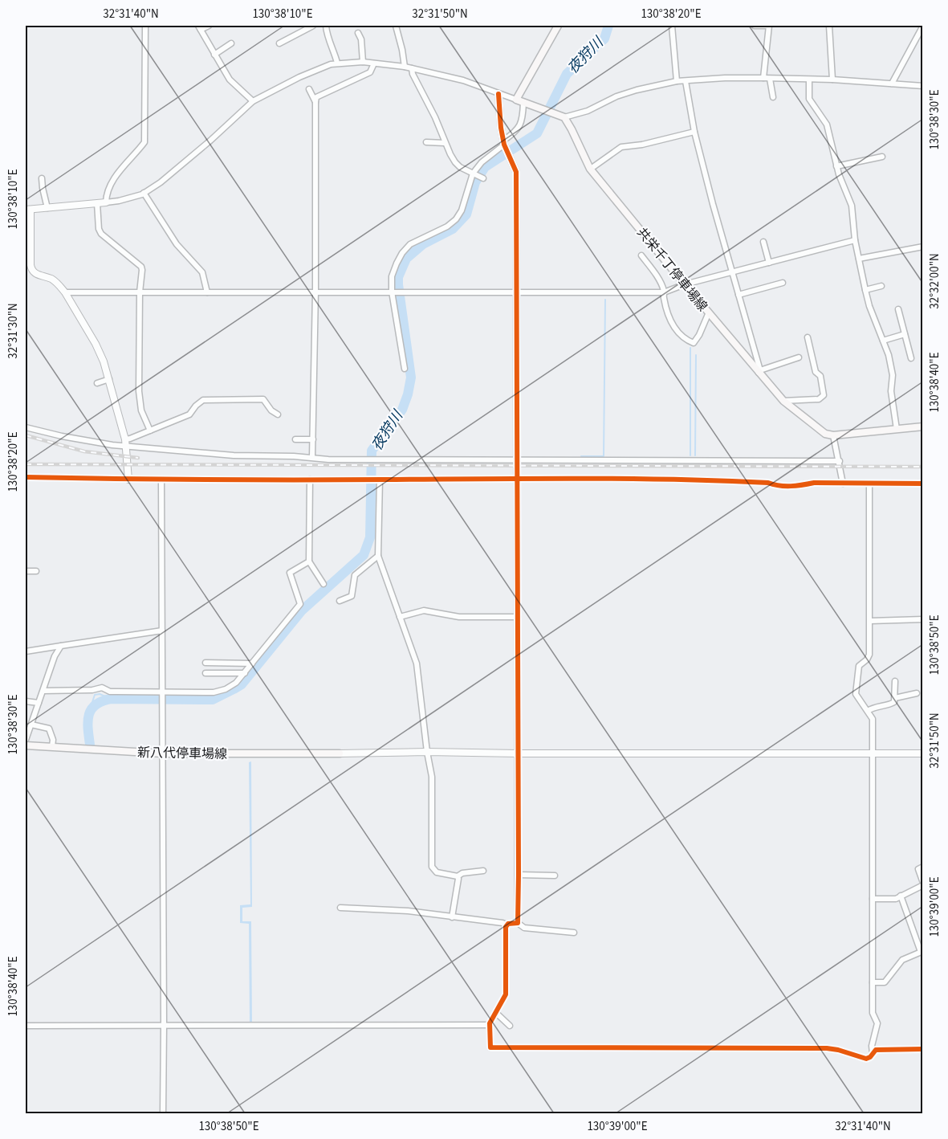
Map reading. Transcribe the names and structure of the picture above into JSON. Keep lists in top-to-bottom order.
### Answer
{
  "streets": {
    "main road": ["共栄千丁停車場線", "新八代停車場線"]
  },
  "water": ["夜狩川"],
  "coordinates": [
    "32°31'40\"N",
    "130°38'10\"E",
    "32°31'50\"N",
    "130°38'20\"E",
    "130°38'30\"E",
    "32°32'00\"N",
    "32°31'30\"N",
    "130°38'40\"E",
    "130°38'50\"E",
    "130°39'00\"E"
  ]
}
